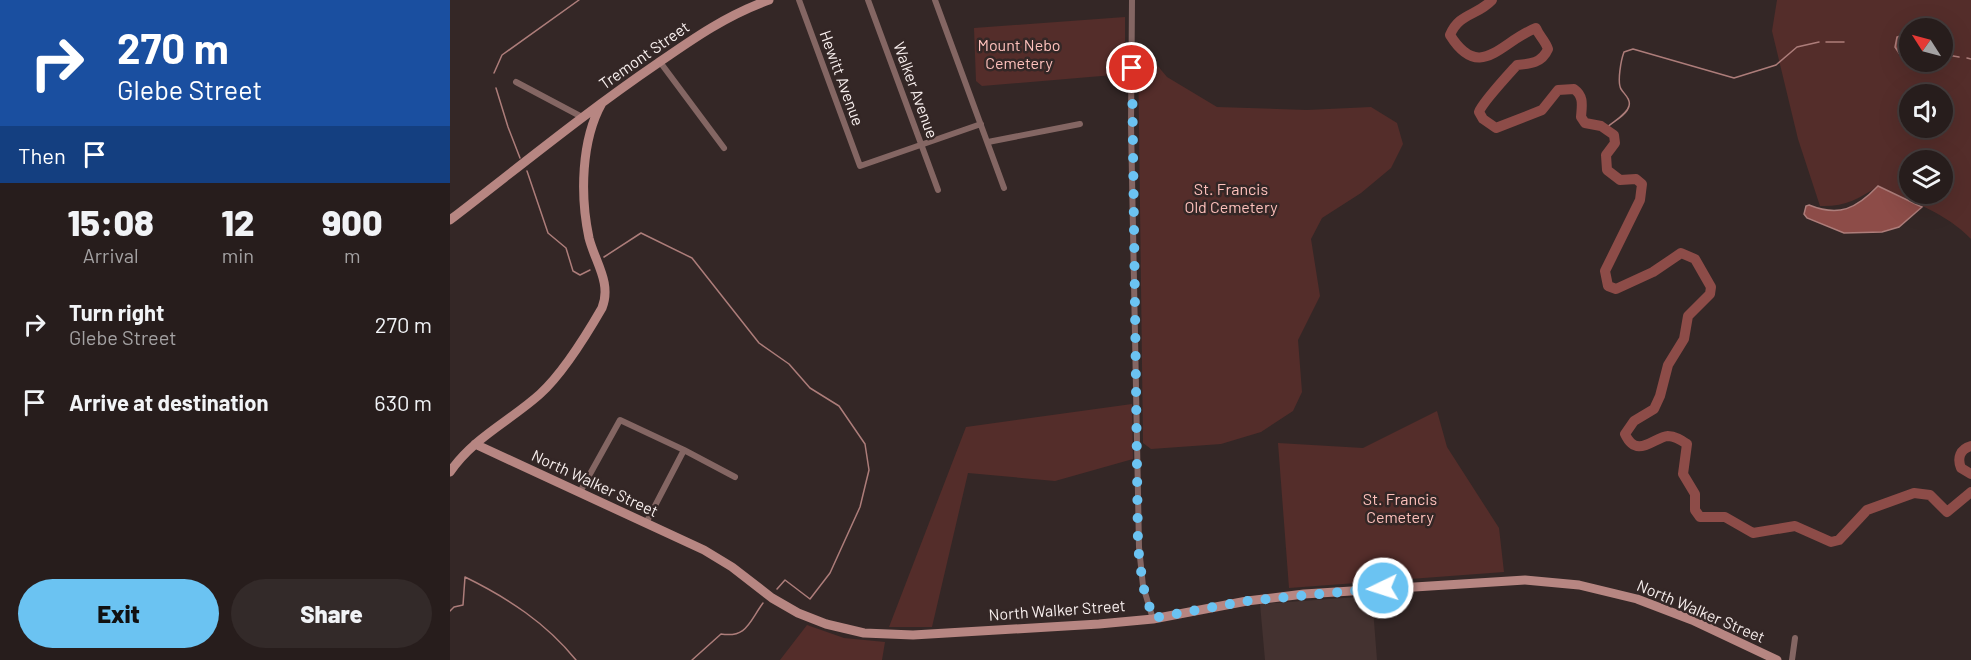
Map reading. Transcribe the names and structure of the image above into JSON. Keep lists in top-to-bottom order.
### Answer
{
  "streets": {
    "main road": ["Tremont Street", "North Walker Street"],
    "street": ["Hewitt Avenue", "Walker Avenue"]
  },
  "crossings": [
    ["Tremont Street", "North Walker Street"],
    ["Hewitt Avenue", "Walker Avenue"]
  ],
  "parks": ["Mount Nebo Cemetery", "St. Francis Old Cemetery", "St. Francis Cemetery"],
  "north": "top left",
  "page": {
    "turn": ["270 m", "Glebe Street"],
    "then": "Then",
    "eta": [
      "15:08",
      "Arrival",
      "12",
      "min",
      "900",
      "m"
    ],
    "list": [
      {
        "name": "Turn right",
        "note": "Glebe Street",
        "value": "270 m"
      },
      {
        "name": "Arrive at destination",
        "value": "630 m"
      }
    ],
    "buttons": ["Exit", "Share"]
  }
}
